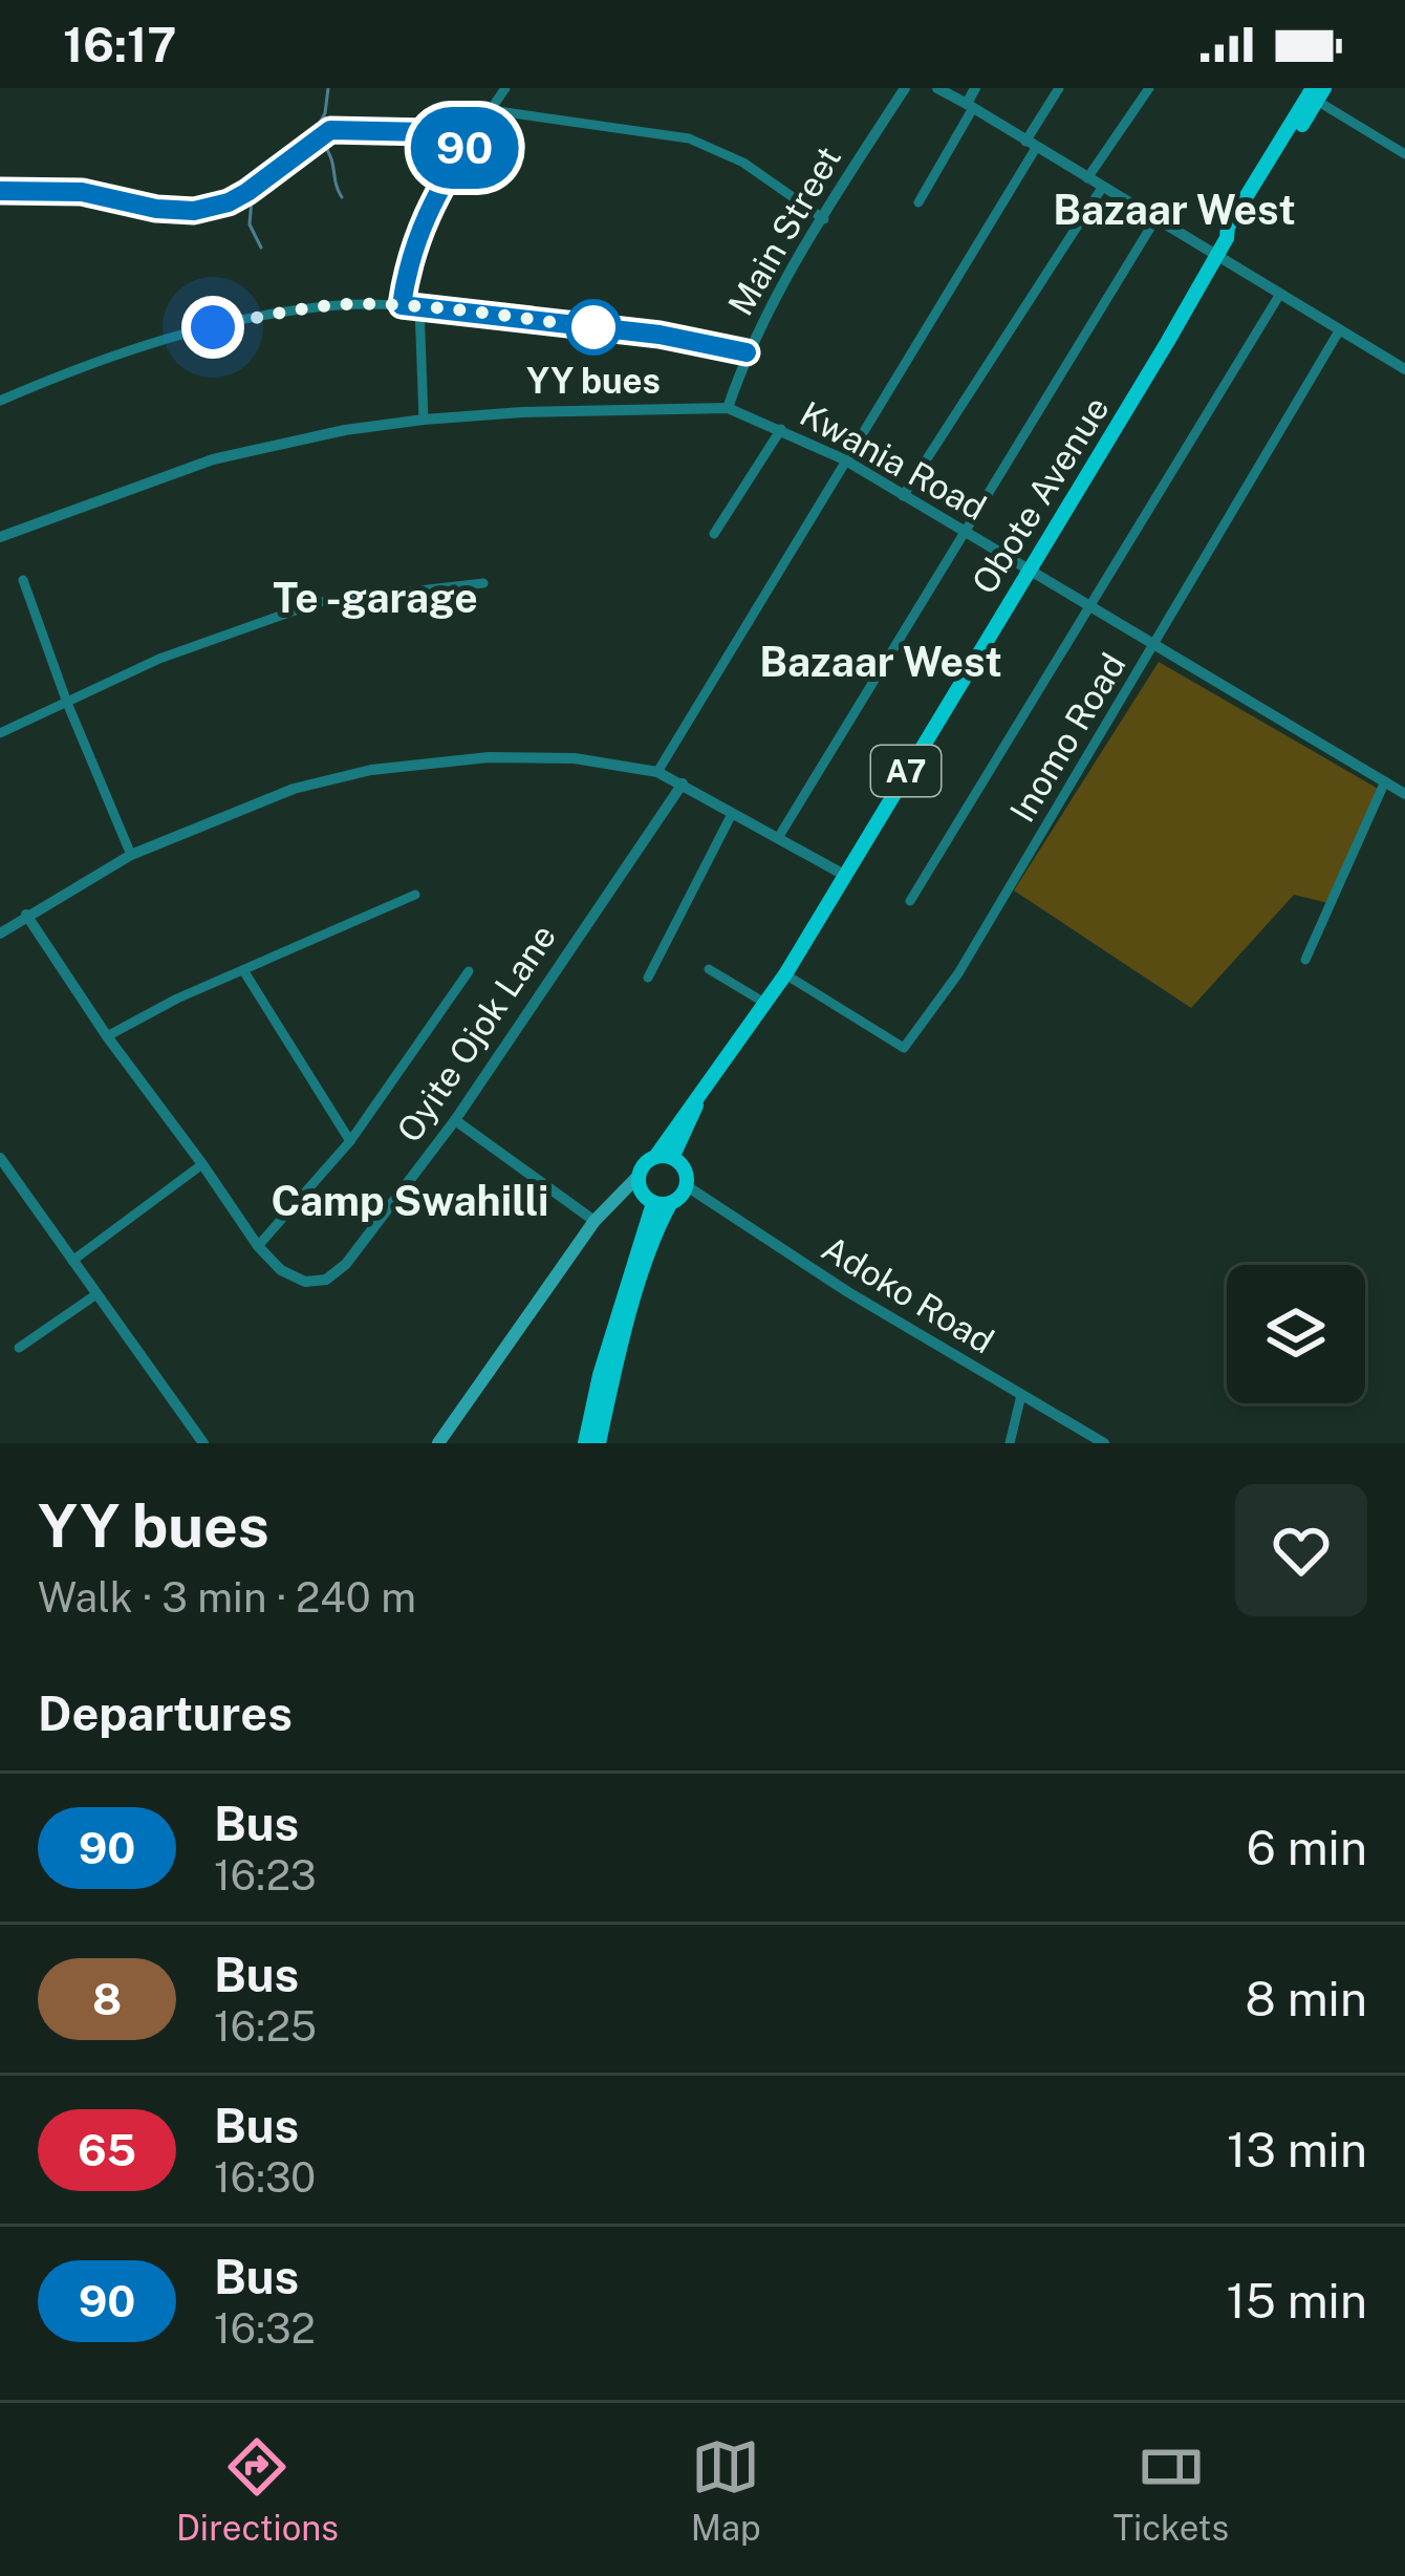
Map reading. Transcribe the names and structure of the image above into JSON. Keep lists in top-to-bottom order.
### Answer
{
  "streets": {
    "main road": ["Obote Avenue", "A7"],
    "street": [
      "Main Street",
      "Kwania Road",
      "Inomo Road",
      "Oyite Ojok Lane",
      "Adoko Road"
    ]
  },
  "crossings": [
    ["Main Street", "Kwania Road"],
    ["Kwania Road", "Obote Avenue"],
    ["Obote Avenue", "Inomo Road"],
    ["Obote Avenue", "A7"],
    ["Obote Avenue", "Adoko Road"],
    ["A7", "Adoko Road"]
  ],
  "districts": [
    "Bazaar West",
    "Te -garage",
    "Bazaar West",
    "Camp Swahilli"
  ],
  "places": ["YY bues"],
  "lines": ["bus line 90"],
  "page": {
    "status": "16:17",
    "on_map": "90",
    "heading": [
      ["YY bues", "Walk · 3 min · 240 m"],
      "Departures"
    ],
    "list": [
      {
        "mark": "90",
        "name": "Bus",
        "note": "16:23",
        "value": "6 min"
      },
      {
        "mark": "8",
        "name": "Bus",
        "note": "16:25",
        "value": "8 min"
      },
      {
        "mark": "65",
        "name": "Bus",
        "note": "16:30",
        "value": "13 min"
      },
      {
        "mark": "90",
        "name": "Bus",
        "note": "16:32",
        "value": "15 min"
      }
    ],
    "tabs": ["Directions", "Map", "Tickets"]
  }
}
